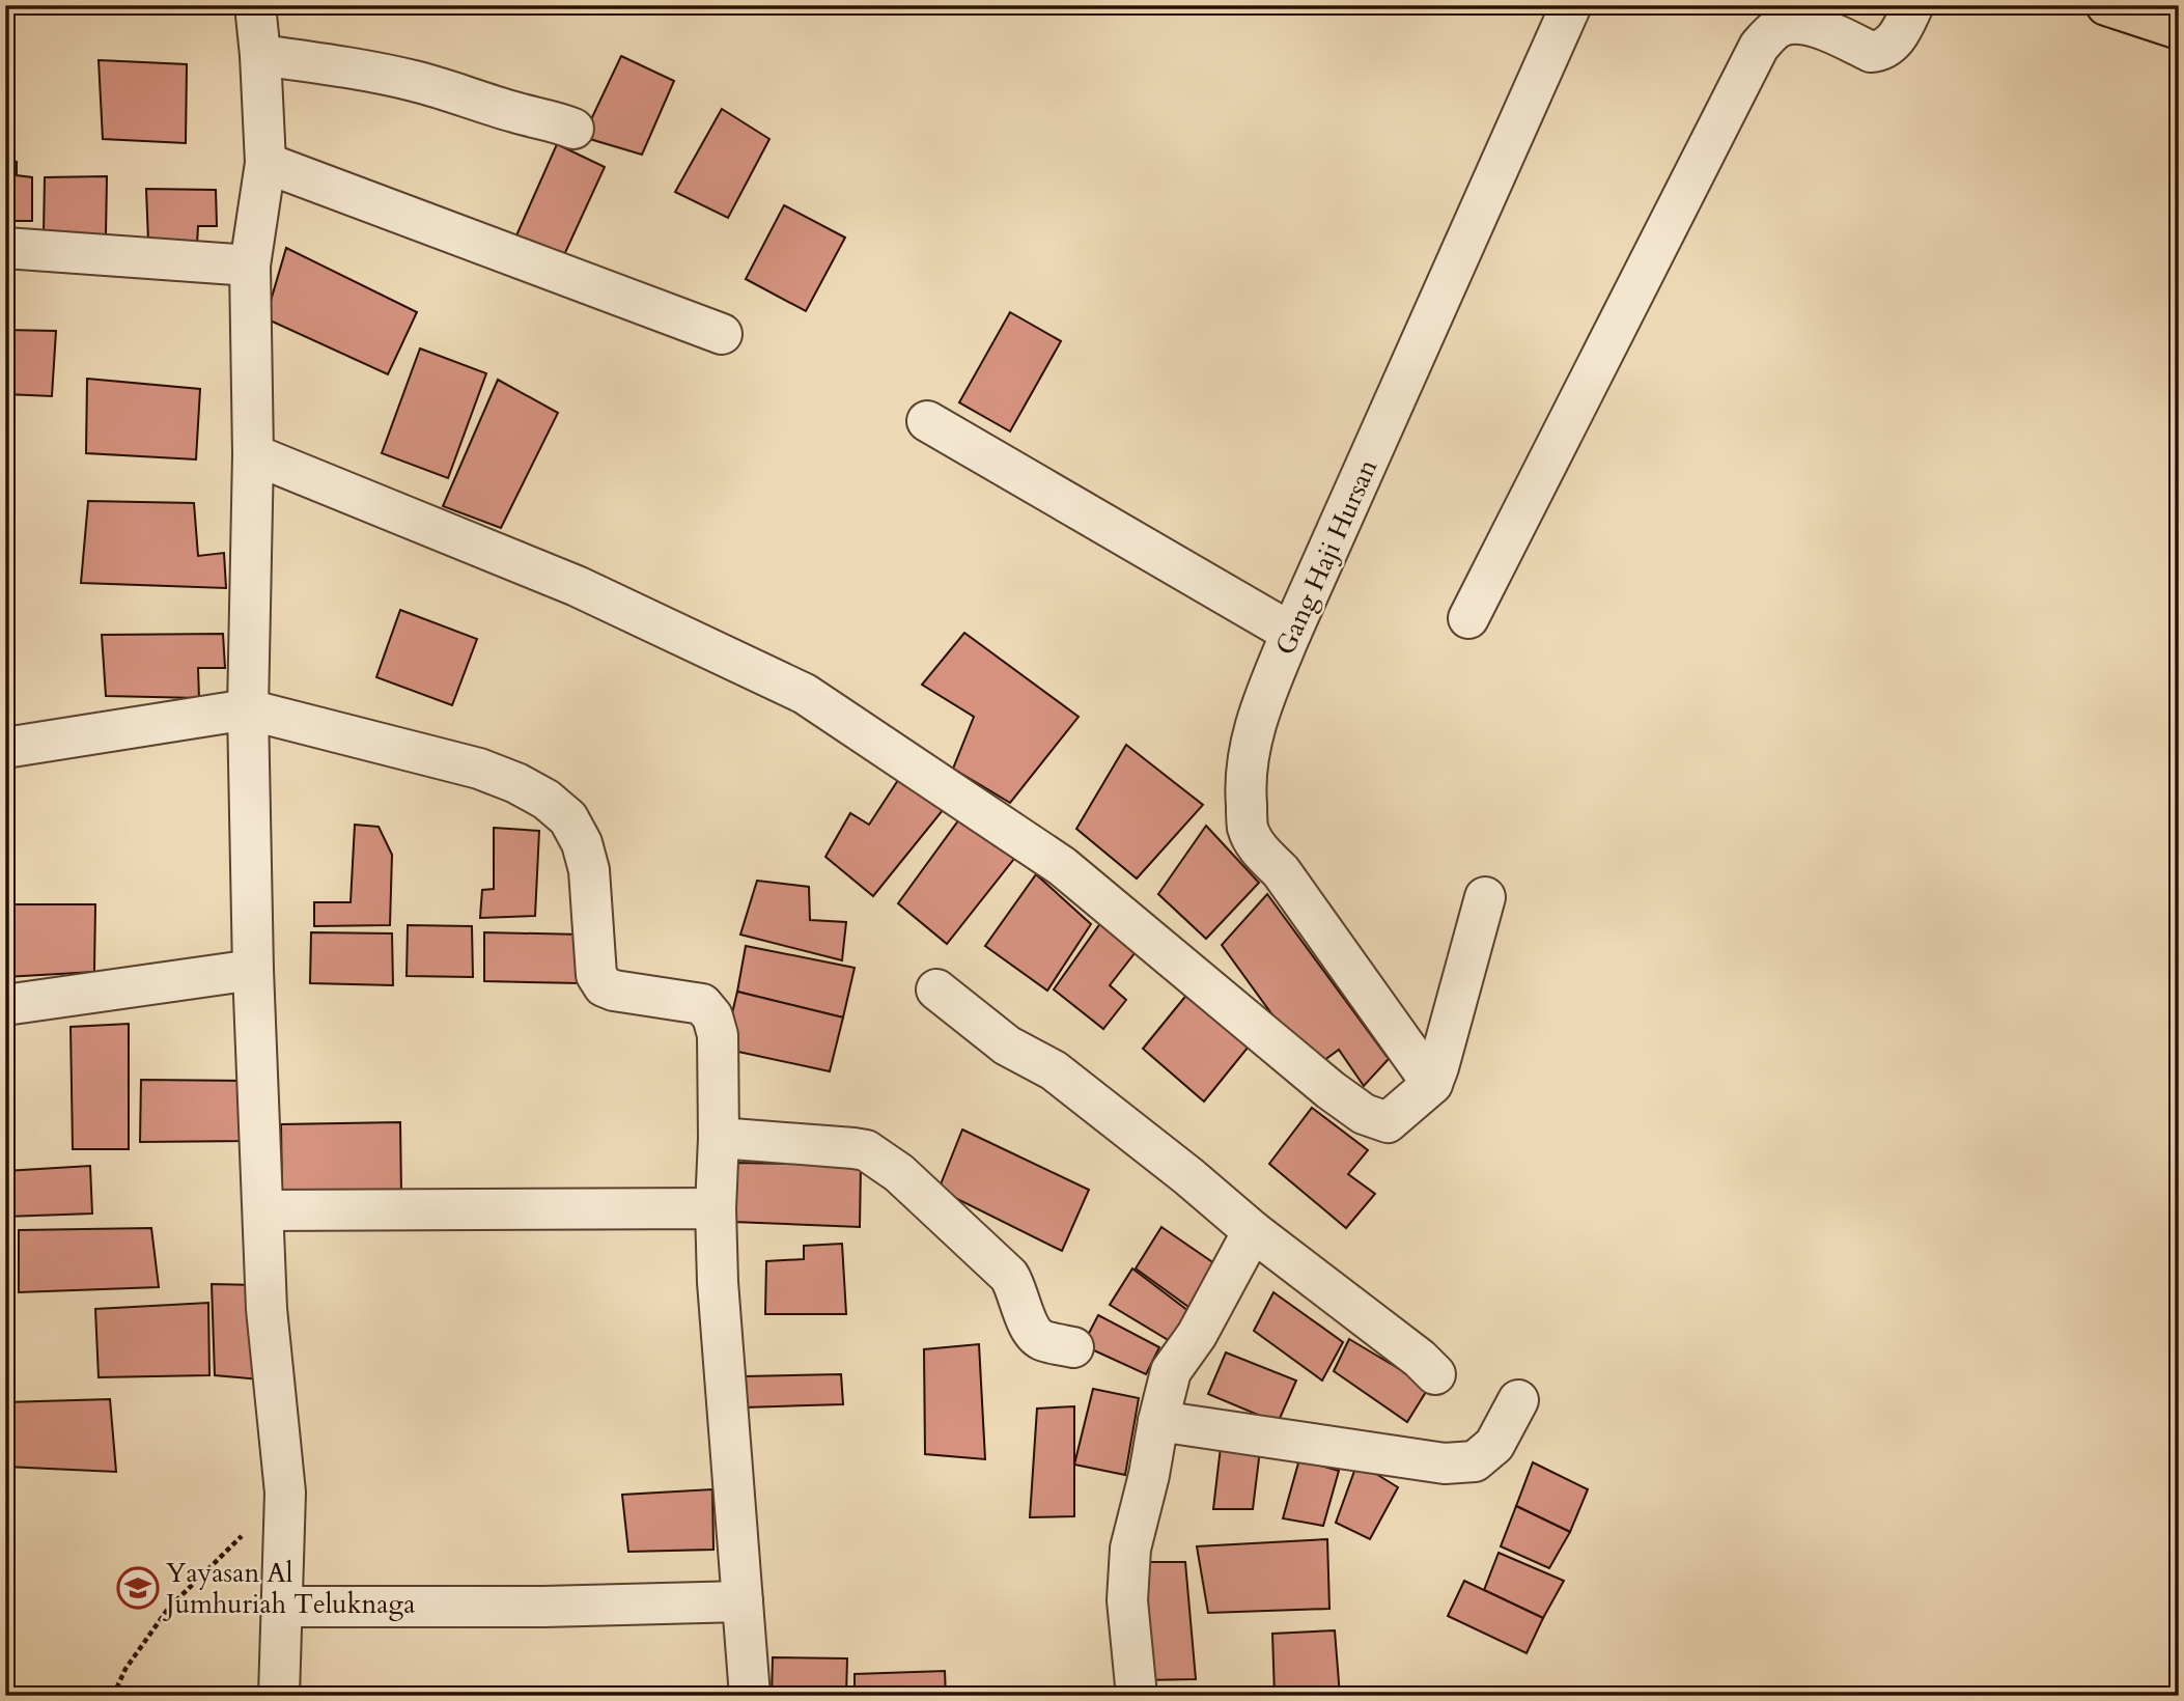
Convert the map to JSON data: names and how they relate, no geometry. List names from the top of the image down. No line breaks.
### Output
{"streets":{"street":["Gang Haji Hursan"]},"places":{"school or university":["Yayasan Al Jumhuriah Teluknaga"]}}
